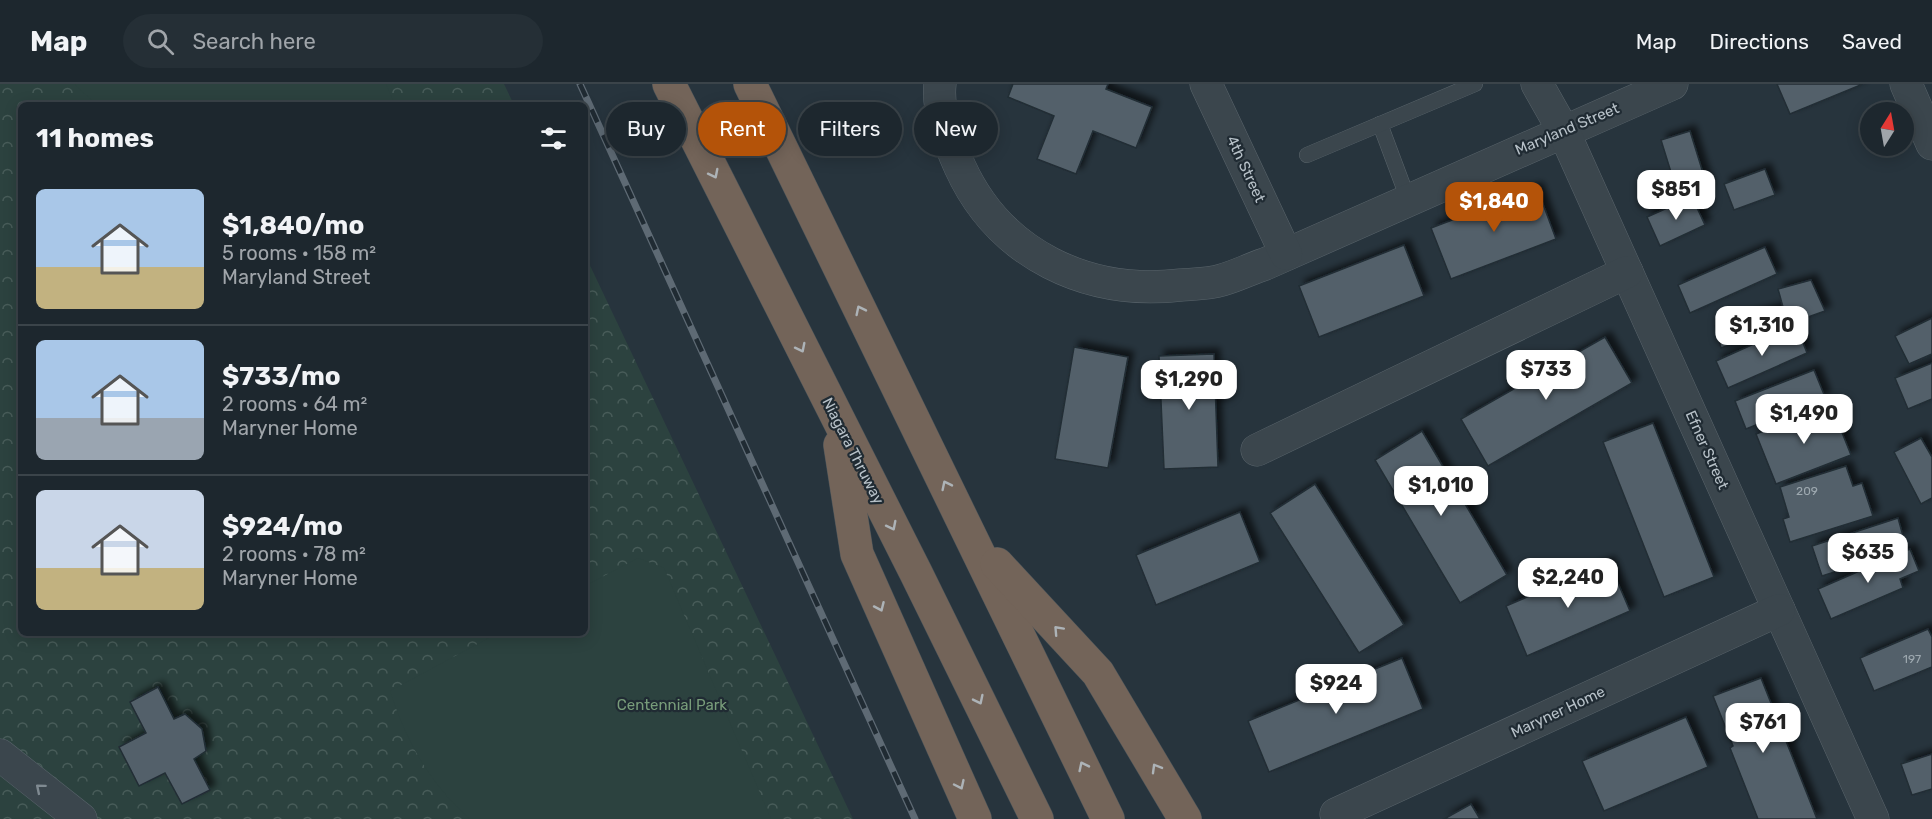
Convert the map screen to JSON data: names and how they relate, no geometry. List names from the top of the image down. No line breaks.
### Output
{"streets":{"highway":["Niagara Thruway"],"street":["Maryland Street","4th Street","Efner Street","Maryner Home"]},"crossings":[["Maryland Street","4th Street"],["Maryland Street","Efner Street"],["Efner Street","Maryner Home"]],"parks":["Centennial Park"],"house_numbers":["209","197"],"north":"top","page":{"header":"Map","search":"Search here","nav":["Map","Directions","Saved"],"chip":["Buy","Rent","Filters","New"],"heading":"11 homes","price":["$851","$1,840","$1,310","$733","$1,290","$1,490","$1,010","$635","$2,240","$924","$761"],"list":[{"name":"$1,840/mo","note":"5 rooms · 158 m² · Maryland Street"},{"name":"$733/mo","note":"2 rooms · 64 m² · Maryner Home"},{"name":"$924/mo","note":"2 rooms · 78 m² · Maryner Home"}]}}
